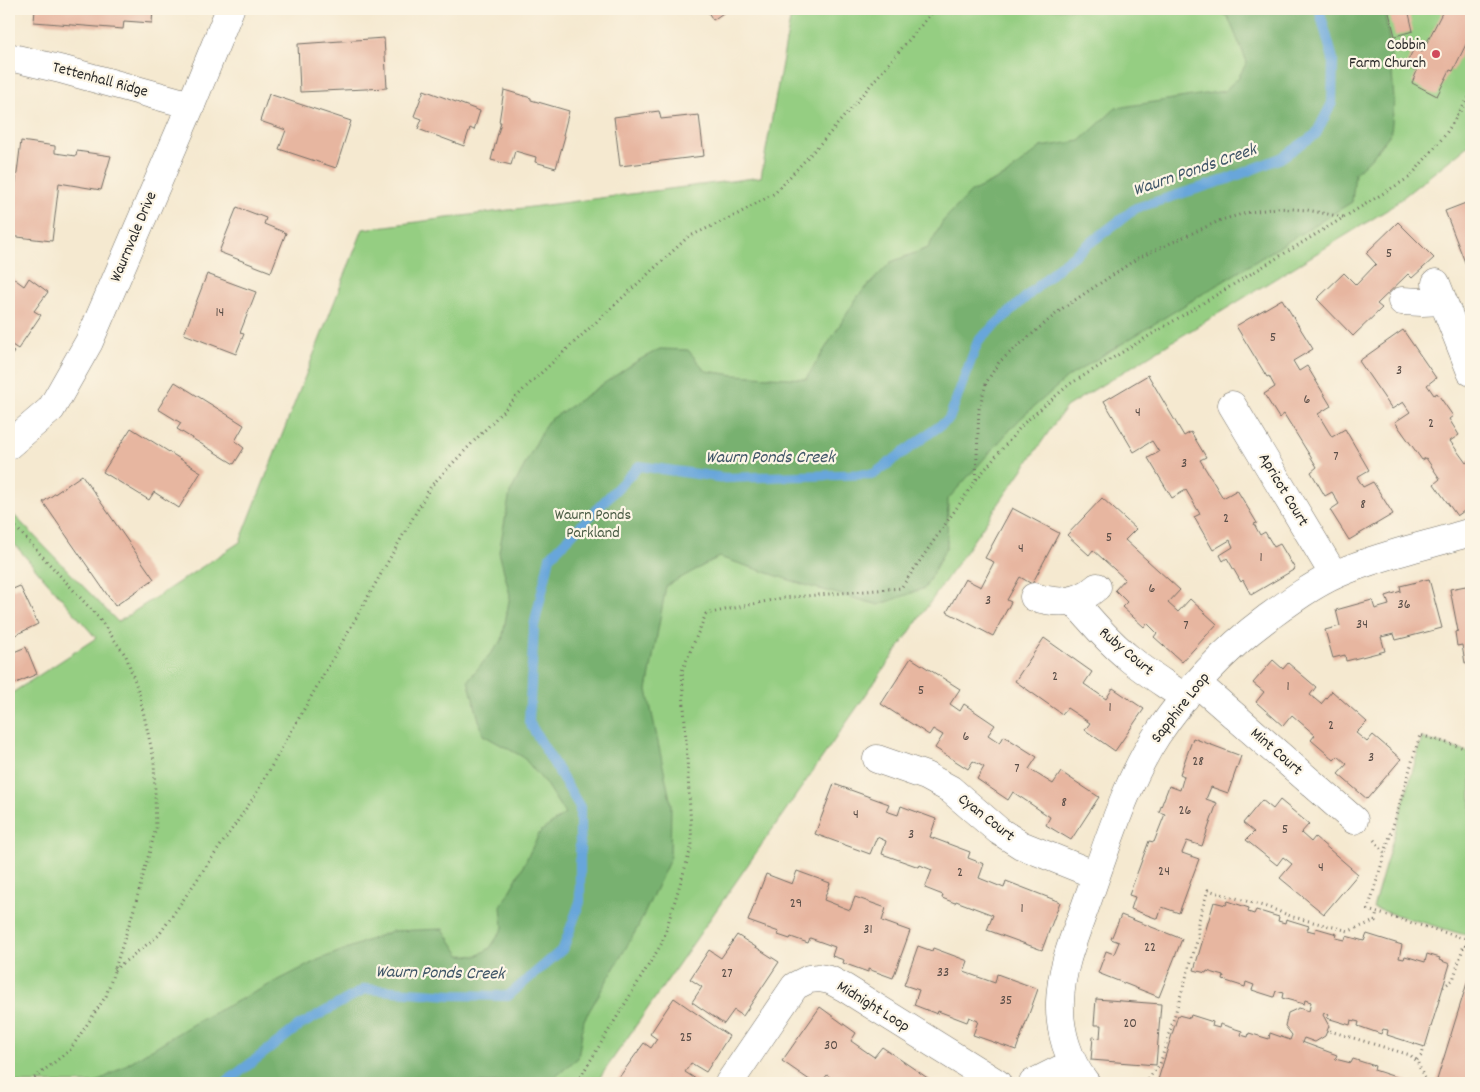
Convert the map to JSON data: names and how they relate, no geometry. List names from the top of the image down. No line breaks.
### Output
{"streets":{"street":["Tettenhall Ridge","Waurnvale Drive","Apricot Court","Ruby Court","Sapphire Loop","Mint Court","Cyan Court","Midnight Loop"]},"crossings":[["Tettenhall Ridge","Waurnvale Drive"],["Apricot Court","Sapphire Loop"],["Ruby Court","Sapphire Loop"],["Ruby Court","Mint Court"],["Sapphire Loop","Mint Court"],["Sapphire Loop","Cyan Court"]],"water":["Waurn Ponds Creek"],"parks":["Waurn Ponds Parkland"],"places":["Cobbin Farm Church"],"house_numbers":["5","14","5","3","6","4","2","7","3","8","2","5","4","1","6","3","36","34","7","2","1","5","1","2","6","3","28","7","8","26","4","5","3","4","24","2","29","1","31","22","33","27","35","20","25","30"]}
